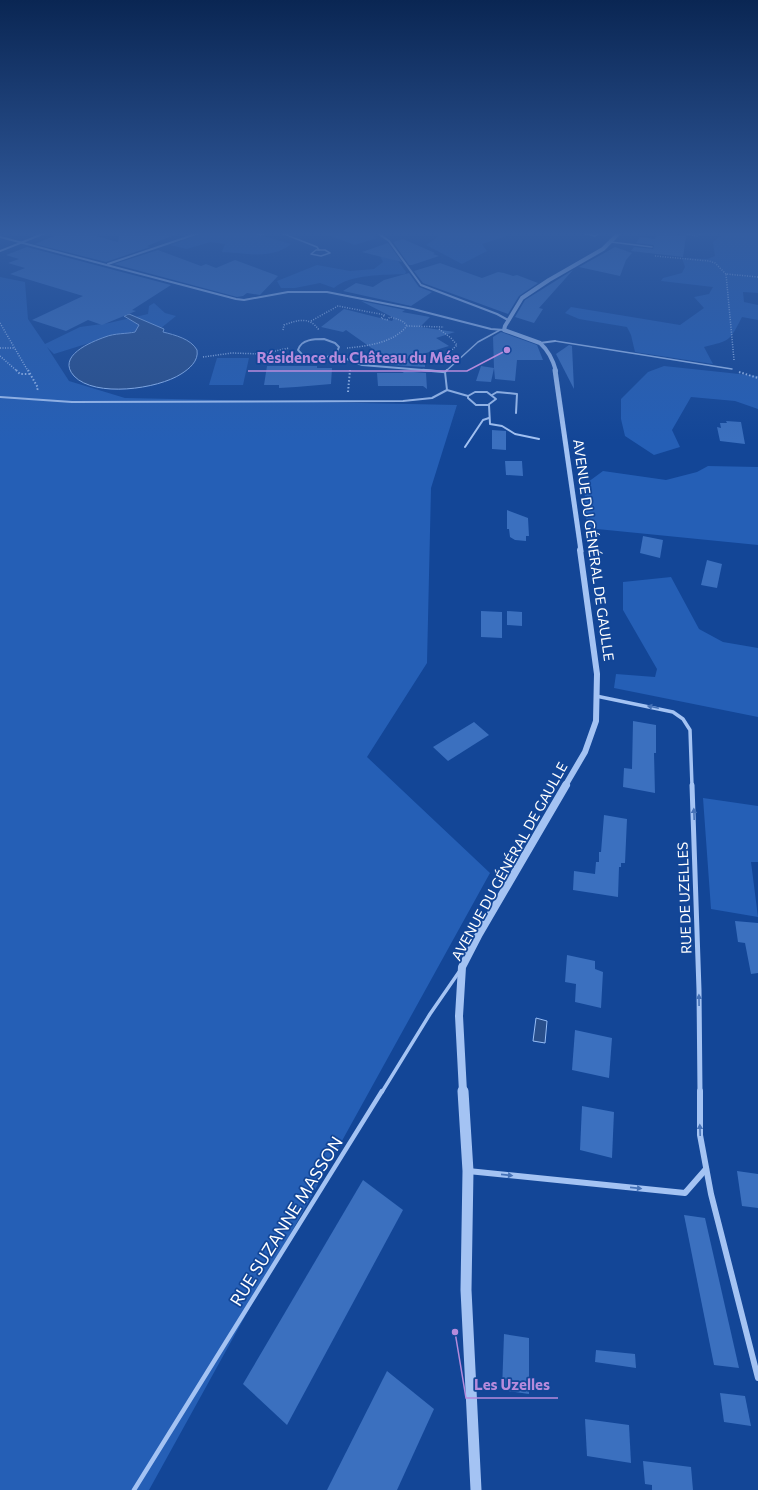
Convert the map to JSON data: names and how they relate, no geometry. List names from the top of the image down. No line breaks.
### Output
{"streets":{"street":["AVENUE DU GÉNÉRAL DE GAULLE","RUE DE UZELLES"],"lane":["RUE SUZANNE MASSON"]},"crossings":[["AVENUE DU GÉNÉRAL DE GAULLE","RUE DE UZELLES"],["AVENUE DU GÉNÉRAL DE GAULLE","RUE SUZANNE MASSON"]],"one_way":["RUE DE UZELLES"],"places":["Résidence du Château du Mée","Les Uzelles"]}
